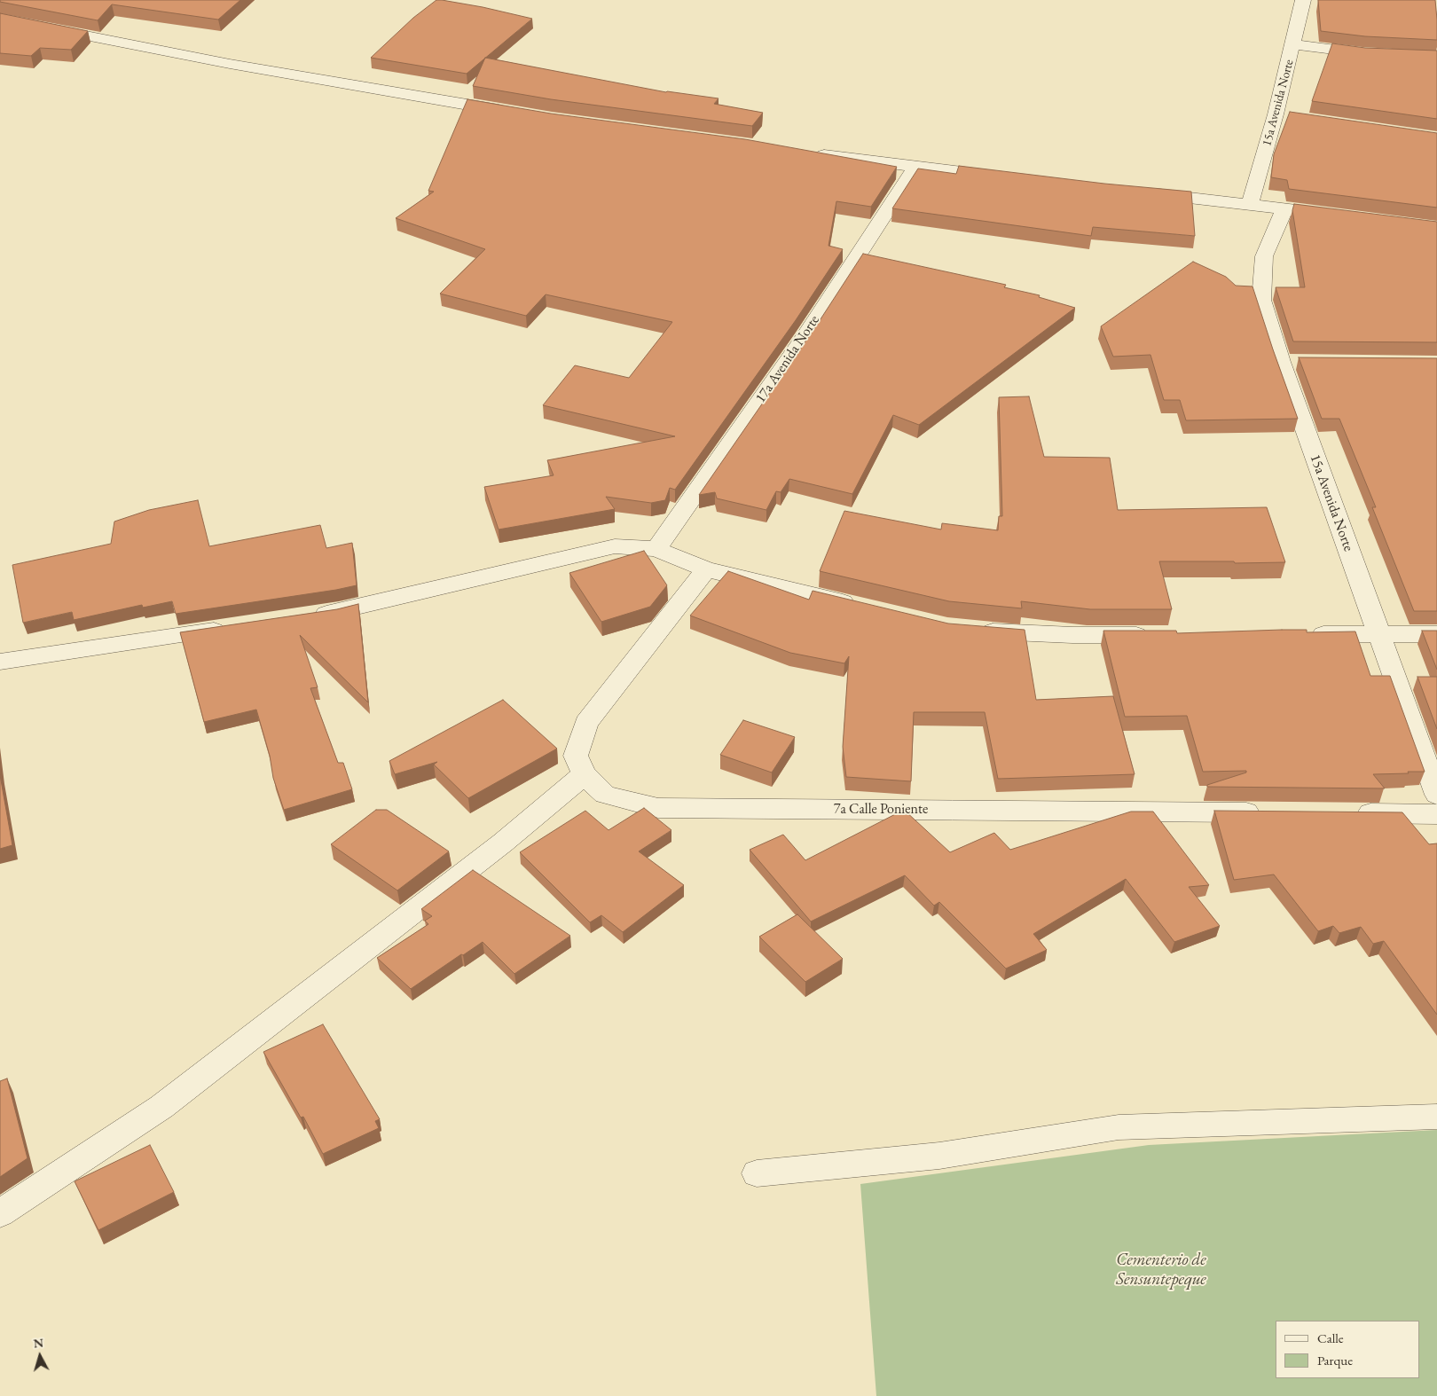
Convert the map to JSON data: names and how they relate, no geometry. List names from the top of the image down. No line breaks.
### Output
{"streets":{"street":["15a Avenida Norte","17a Avenida Norte","7a Calle Poniente"]},"parks":["Cementerio de Sensuntepeque"],"legend":["Calle","Parque"],"north":"top"}
